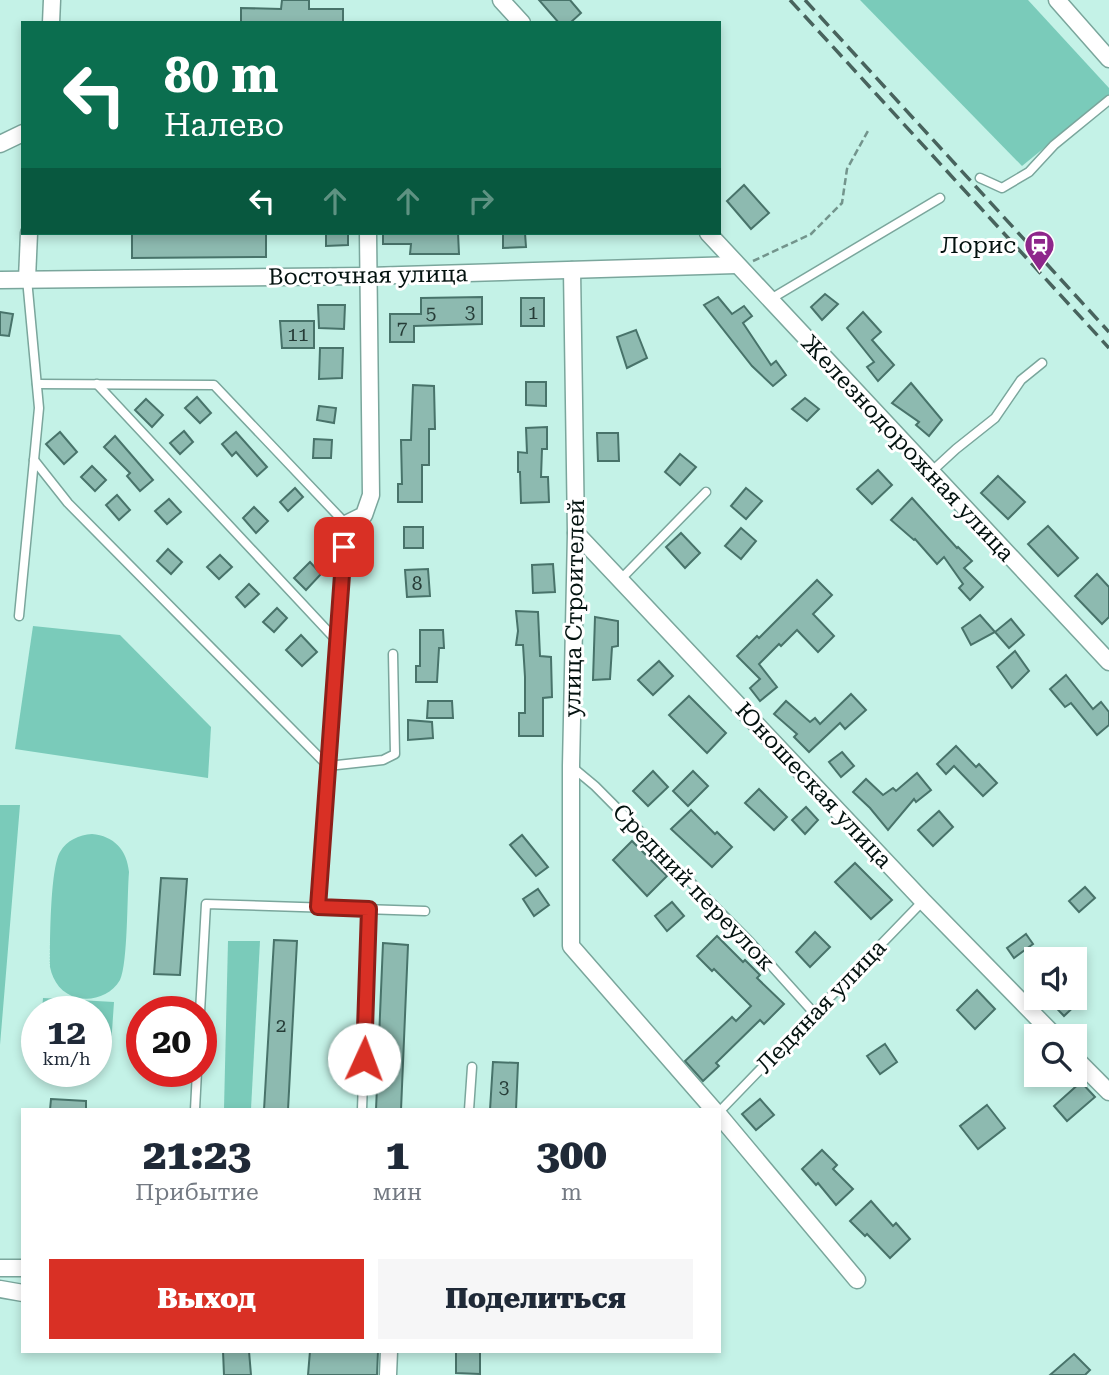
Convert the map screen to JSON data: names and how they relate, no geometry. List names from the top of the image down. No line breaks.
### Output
{"streets":{"street":["Восточная улица","Железнодорожная улица","улица Строителей","Юношеская улица"],"lane":["Средний переулок","Ледяная улица"]},"crossings":[["Восточная улица","Железнодорожная улица"],["Восточная улица","улица Строителей"],["улица Строителей","Юношеская улица"],["улица Строителей","Средний переулок"],["Юношеская улица","Ледяная улица"],["Средний переулок","Ледяная улица"]],"places":{"station":["Лорис"]},"house_numbers":["3","5","1","7","11","8","2","3"],"page":{"turn":["80 m","Налево"],"speed":"12 km/h","limit":"20","eta":["21:23","Прибытие","1","мин","300","m"],"buttons":["Выход","Поделиться"]}}
